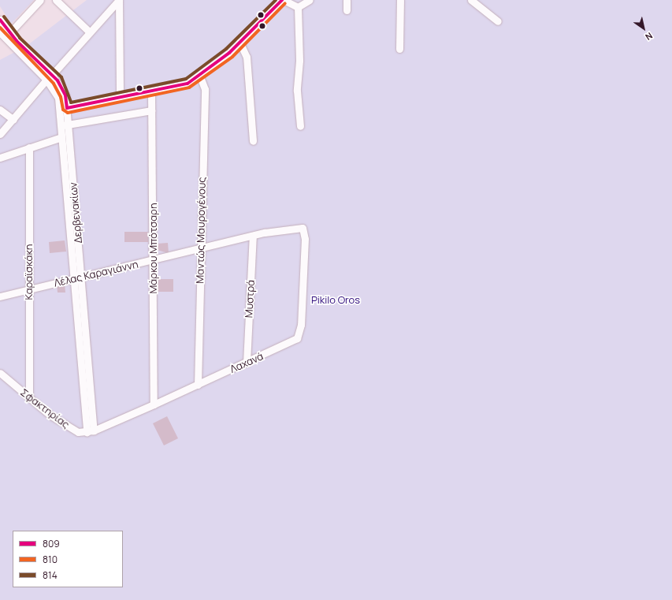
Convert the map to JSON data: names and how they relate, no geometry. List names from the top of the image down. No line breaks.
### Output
{"streets":{"street":["Δερβενακίων","Μαντώς Μαυρογένους","Μάρκου Μπότσαρη","Καραϊσκάκη","Λέλας Καραγιάννη","Μυστρά","Λαχανά","Σφακτηρίας"]},"crossings":[["Δερβενακίων","Λέλας Καραγιάννη"],["Δερβενακίων","Λαχανά"],["Δερβενακίων","Σφακτηρίας"],["Μαντώς Μαυρογένους","Λέλας Καραγιάννη"],["Μαντώς Μαυρογένους","Λαχανά"],["Μάρκου Μπότσαρη","Λέλας Καραγιάννη"],["Μάρκου Μπότσαρη","Λαχανά"],["Καραϊσκάκη","Λέλας Καραγιάννη"],["Καραϊσκάκη","Σφακτηρίας"],["Λέλας Καραγιάννη","Μυστρά"],["Λέλας Καραγιάννη","Λαχανά"],["Μυστρά","Λαχανά"],["Λαχανά","Σφακτηρίας"]],"parks":["Pikilo Oros"],"lines":["transit line 809","transit line 814","transit line 810"],"legend":["809","810","814"],"north":"bottom right"}
